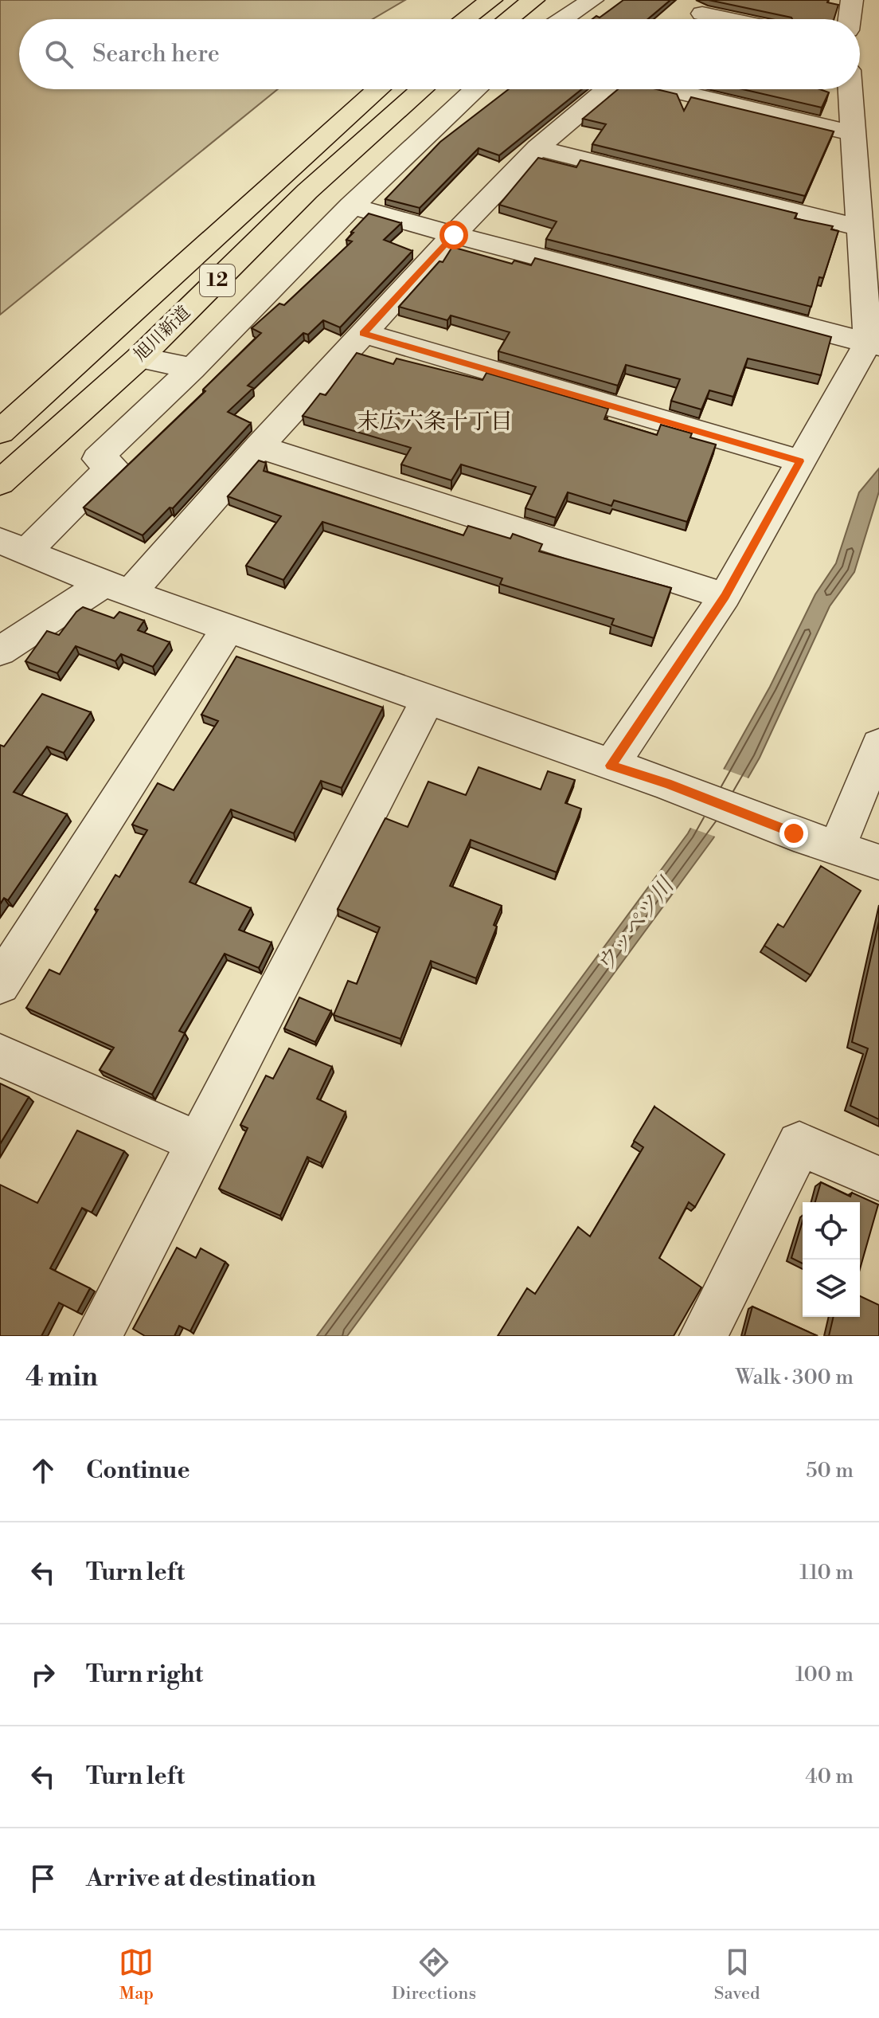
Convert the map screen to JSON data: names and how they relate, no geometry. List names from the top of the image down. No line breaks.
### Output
{"streets":{"highway":["12","旭川新道"]},"districts":["末広六条十丁目"],"water":["ウッペツ川"],"page":{"search":"Search here","heading":["4 min","Walk · 300 m"],"list":[["Continue","50 m"],["Turn left","110 m"],["Turn right","100 m"],["Turn left","40 m"],"Arrive at destination"],"nav":["Map","Directions","Saved"]}}
